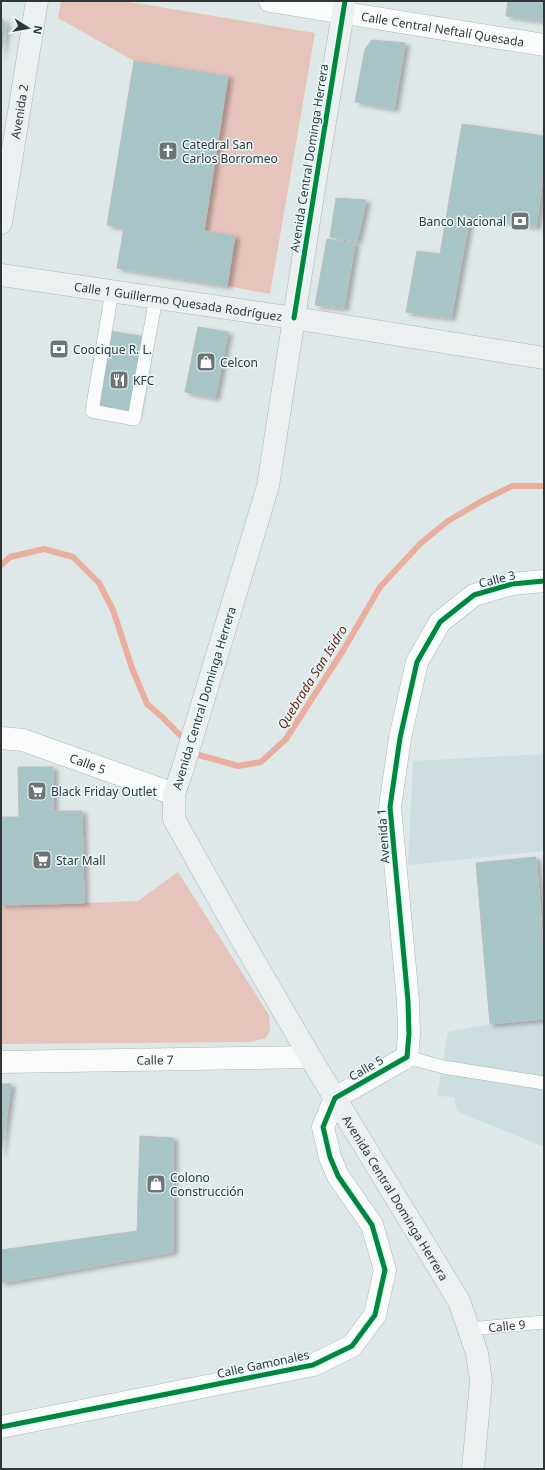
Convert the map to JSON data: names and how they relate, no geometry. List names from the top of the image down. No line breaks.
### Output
{"streets":{"main road":["Avenida 2","Avenida Central Dominga Herrera","Calle 1 Guillermo Quesada Rodríguez"],"street":["Calle Central Neftalí Quesada","Calle 3","Calle 5","Avenida 1","Calle 7","Calle Gamonales"],"lane":["Calle 9"]},"crossings":[["Calle Central Neftalí Quesada","Avenida Central Dominga Herrera"],["Avenida Central Dominga Herrera","Calle 1 Guillermo Quesada Rodríguez"],["Avenida Central Dominga Herrera","Calle 5"],["Avenida Central Dominga Herrera","Calle 7"],["Avenida Central Dominga Herrera","Calle 9"],["Avenida Central Dominga Herrera","Calle Gamonales"],["Calle 3","Avenida 1"],["Calle 5","Avenida 1"],["Calle 5","Calle Gamonales"]],"water":["Quebrada San Isidro"],"places":{"church":["Catedral San Carlos Borromeo"],"bank":["Banco Nacional","Coocique R. L."],"shop":["Celcon","Colono Construcción"],"restaurant":["KFC"],"supermarket":["Black Friday Outlet","Star Mall"]},"north":"right"}
